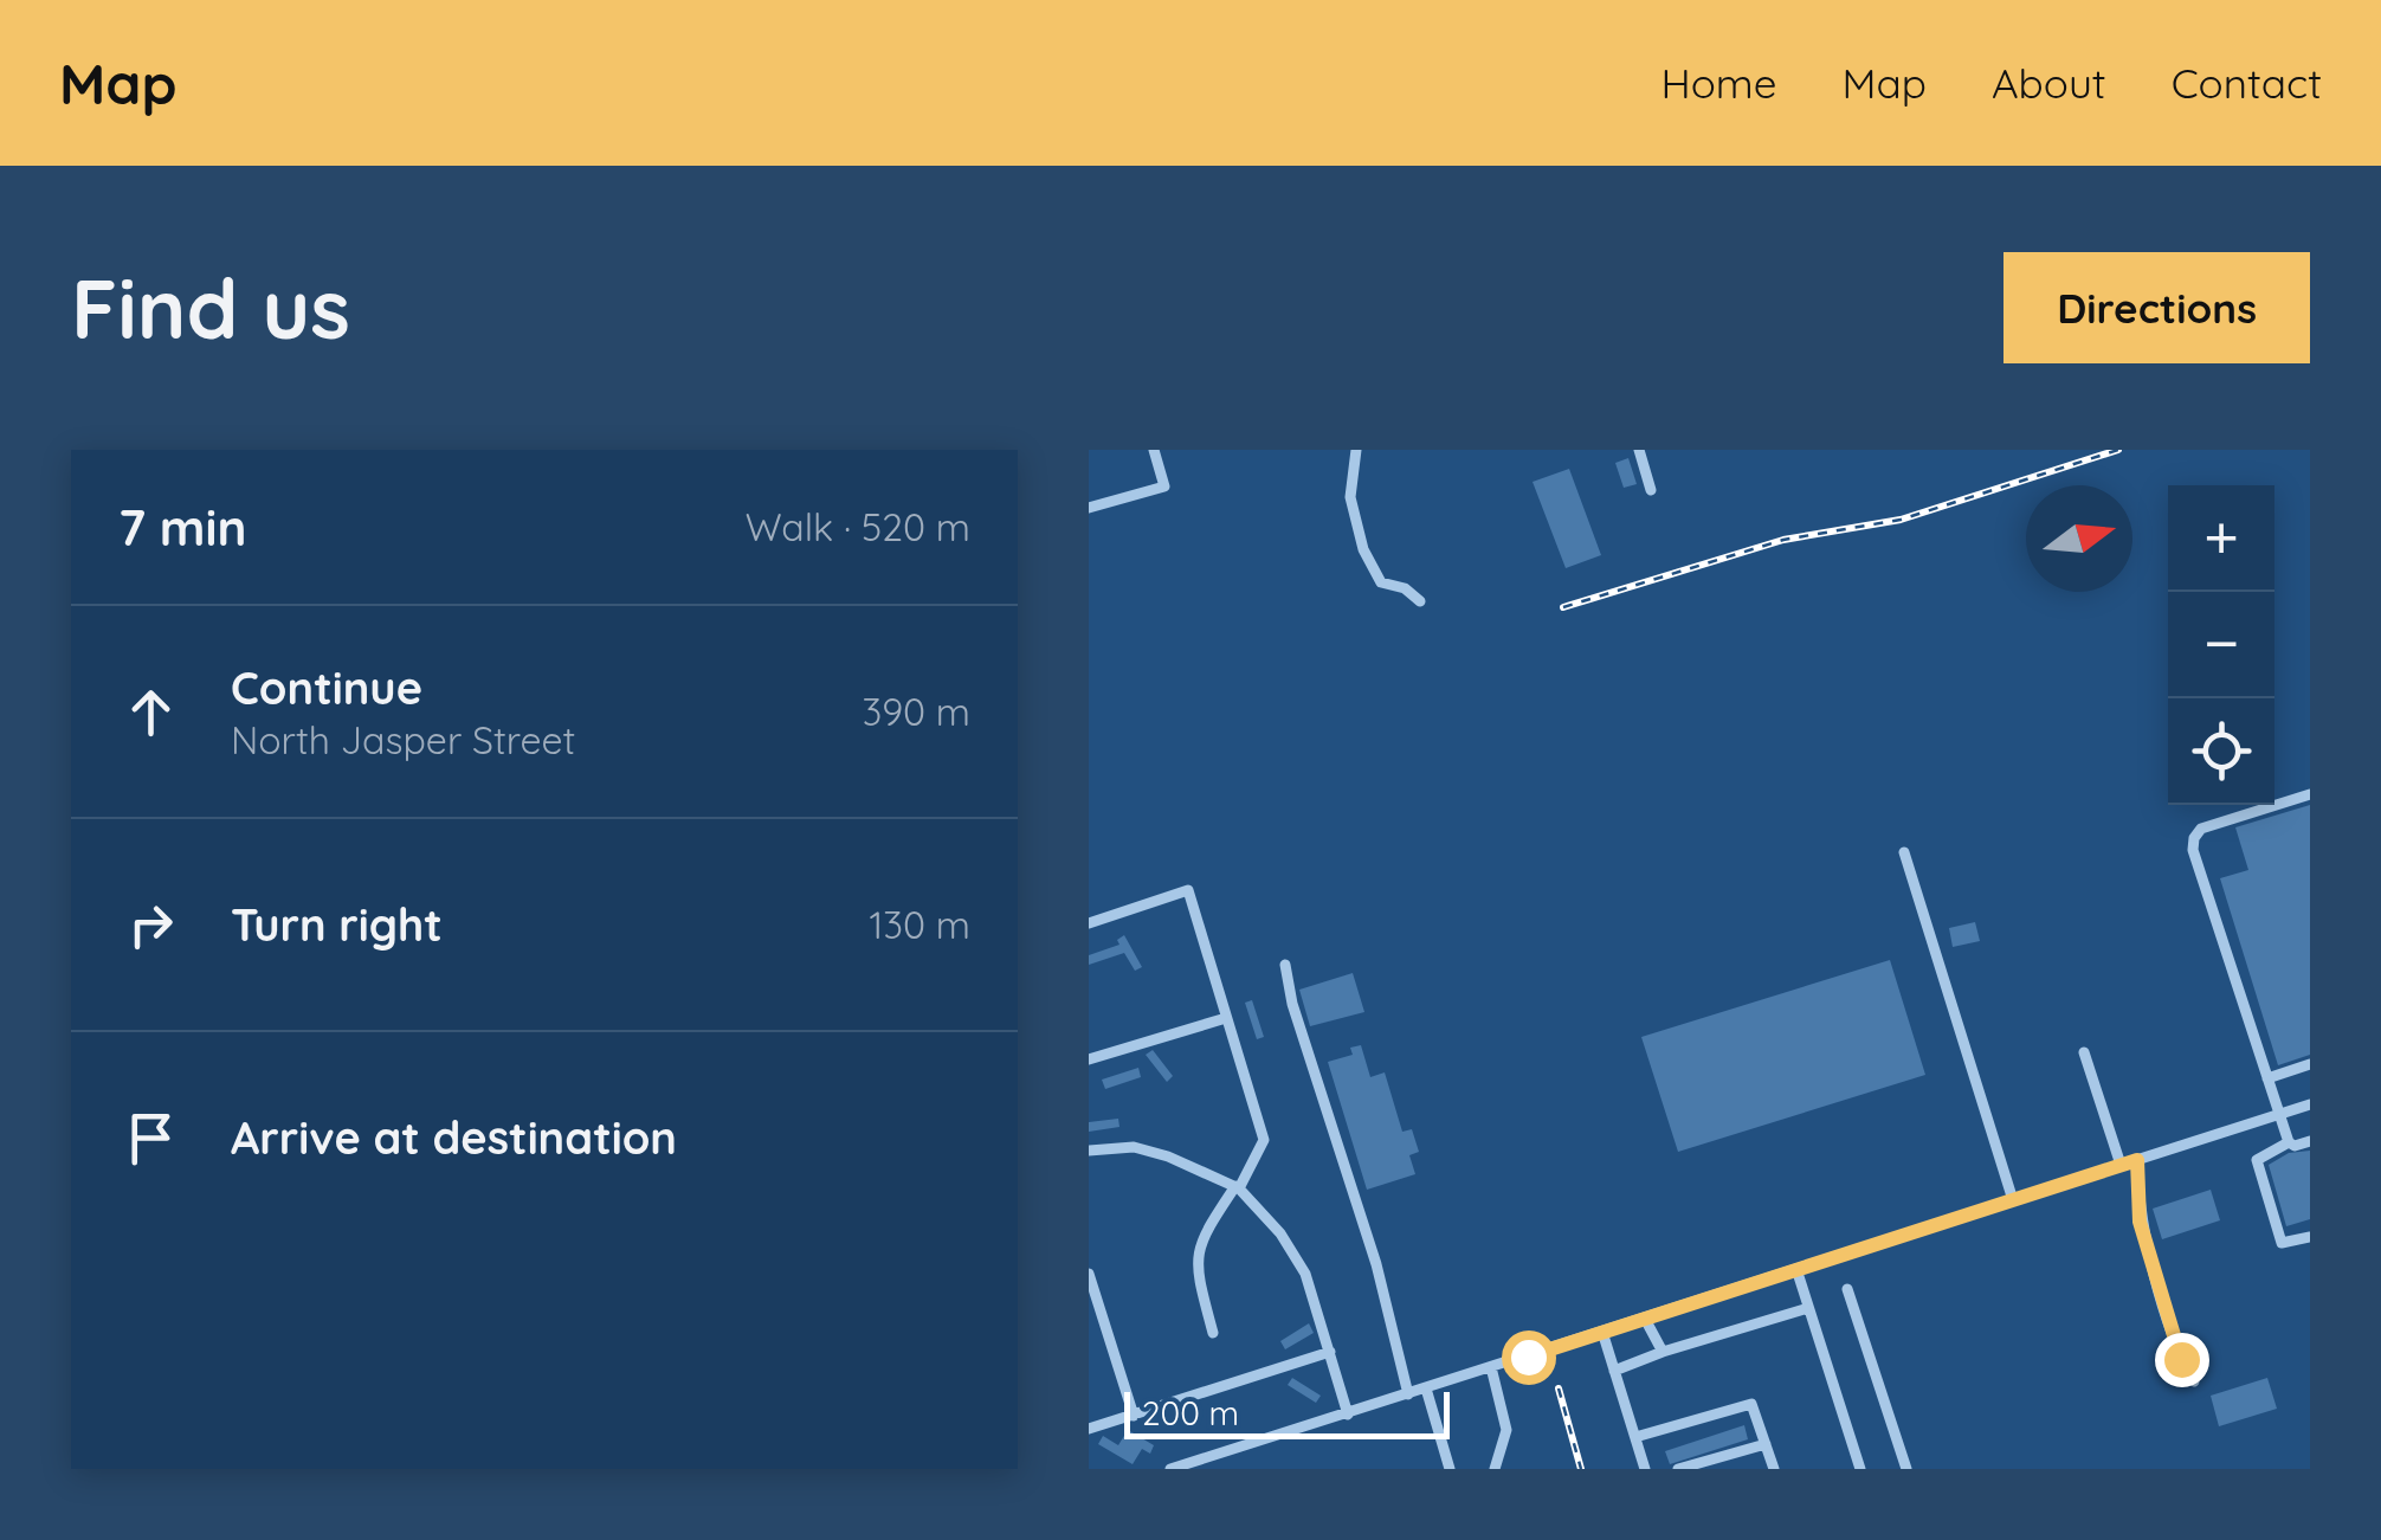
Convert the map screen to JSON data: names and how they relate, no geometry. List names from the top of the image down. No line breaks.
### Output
{"scale_bar":"200 m","north":"right","page":{"header":"Map","nav":["Home","Map","About","Contact"],"buttons":"Directions","title":"Find us","heading":["7 min","Walk · 520 m"],"map_buttons":["+","−"],"list":[["Continue","North Jasper Street","390 m"],["Turn right","130 m"],"Arrive at destination"],"scale":"200 m"}}
